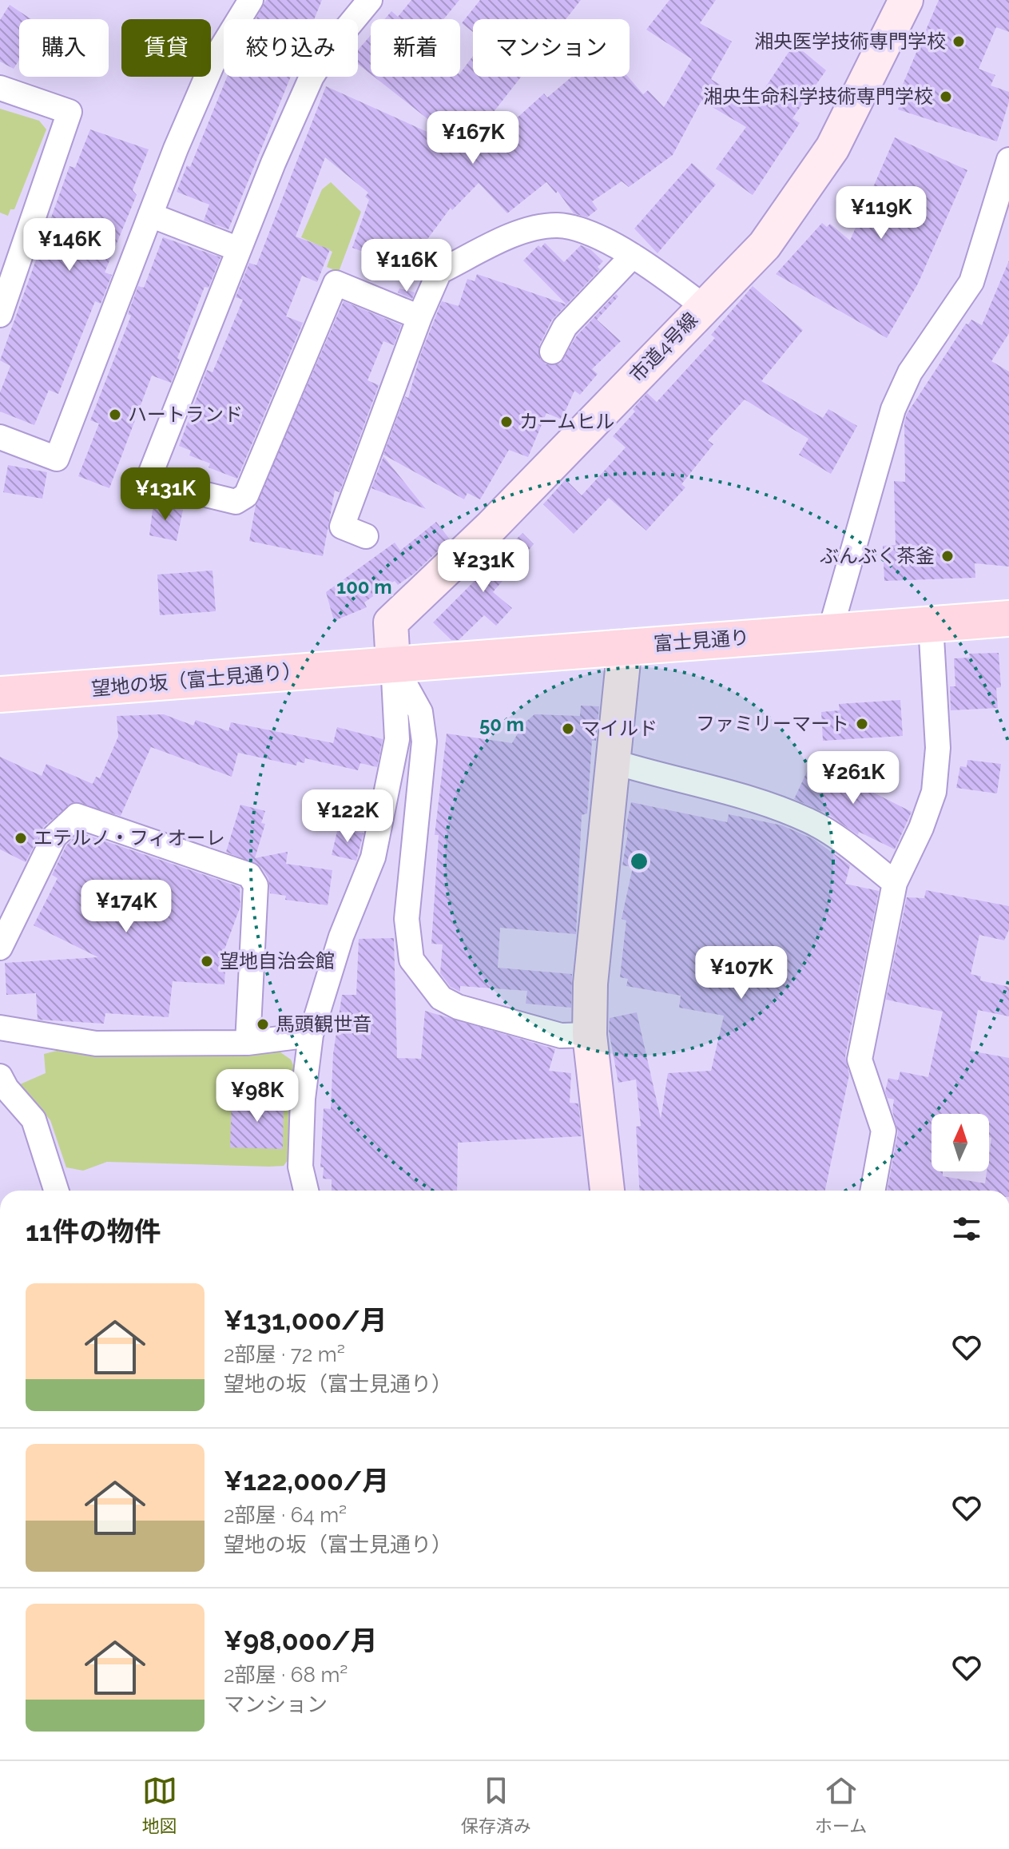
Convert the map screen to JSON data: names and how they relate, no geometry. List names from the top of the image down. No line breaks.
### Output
{"streets":{"main road":["富士見通り","望地の坂（富士見通り）"],"street":["市道4号線"]},"crossings":[["市道4号線","富士見通り"],["市道4号線","望地の坂（富士見通り）"],["富士見通り","望地の坂（富士見通り）"]],"places":["湘央医学技術専門学校","湘央生命科学技術専門学校","ハートランド","カームヒル","ぶんぶく茶釜","ファミリーマート","マイルド","エテルノ・フィオーレ","望地自治会館","馬頭観世音"],"north":"top","page":{"chip":["購入","賃貸","絞り込み","新着","マンション"],"price":["¥167K","¥119K","¥146K","¥116K","¥131K","¥231K","¥261K","¥122K","¥174K","¥107K","¥98K"],"heading":"11件の物件","list":[{"name":"¥131,000/月","note":"2部屋 · 72 m² · 望地の坂（富士見通り）"},{"name":"¥122,000/月","note":"2部屋 · 64 m² · 望地の坂（富士見通り）"},{"name":"¥98,000/月","note":"2部屋 · 68 m² · マンション"}],"tabs":["地図","保存済み","ホーム"]},"rings":["100 m","50 m"]}
